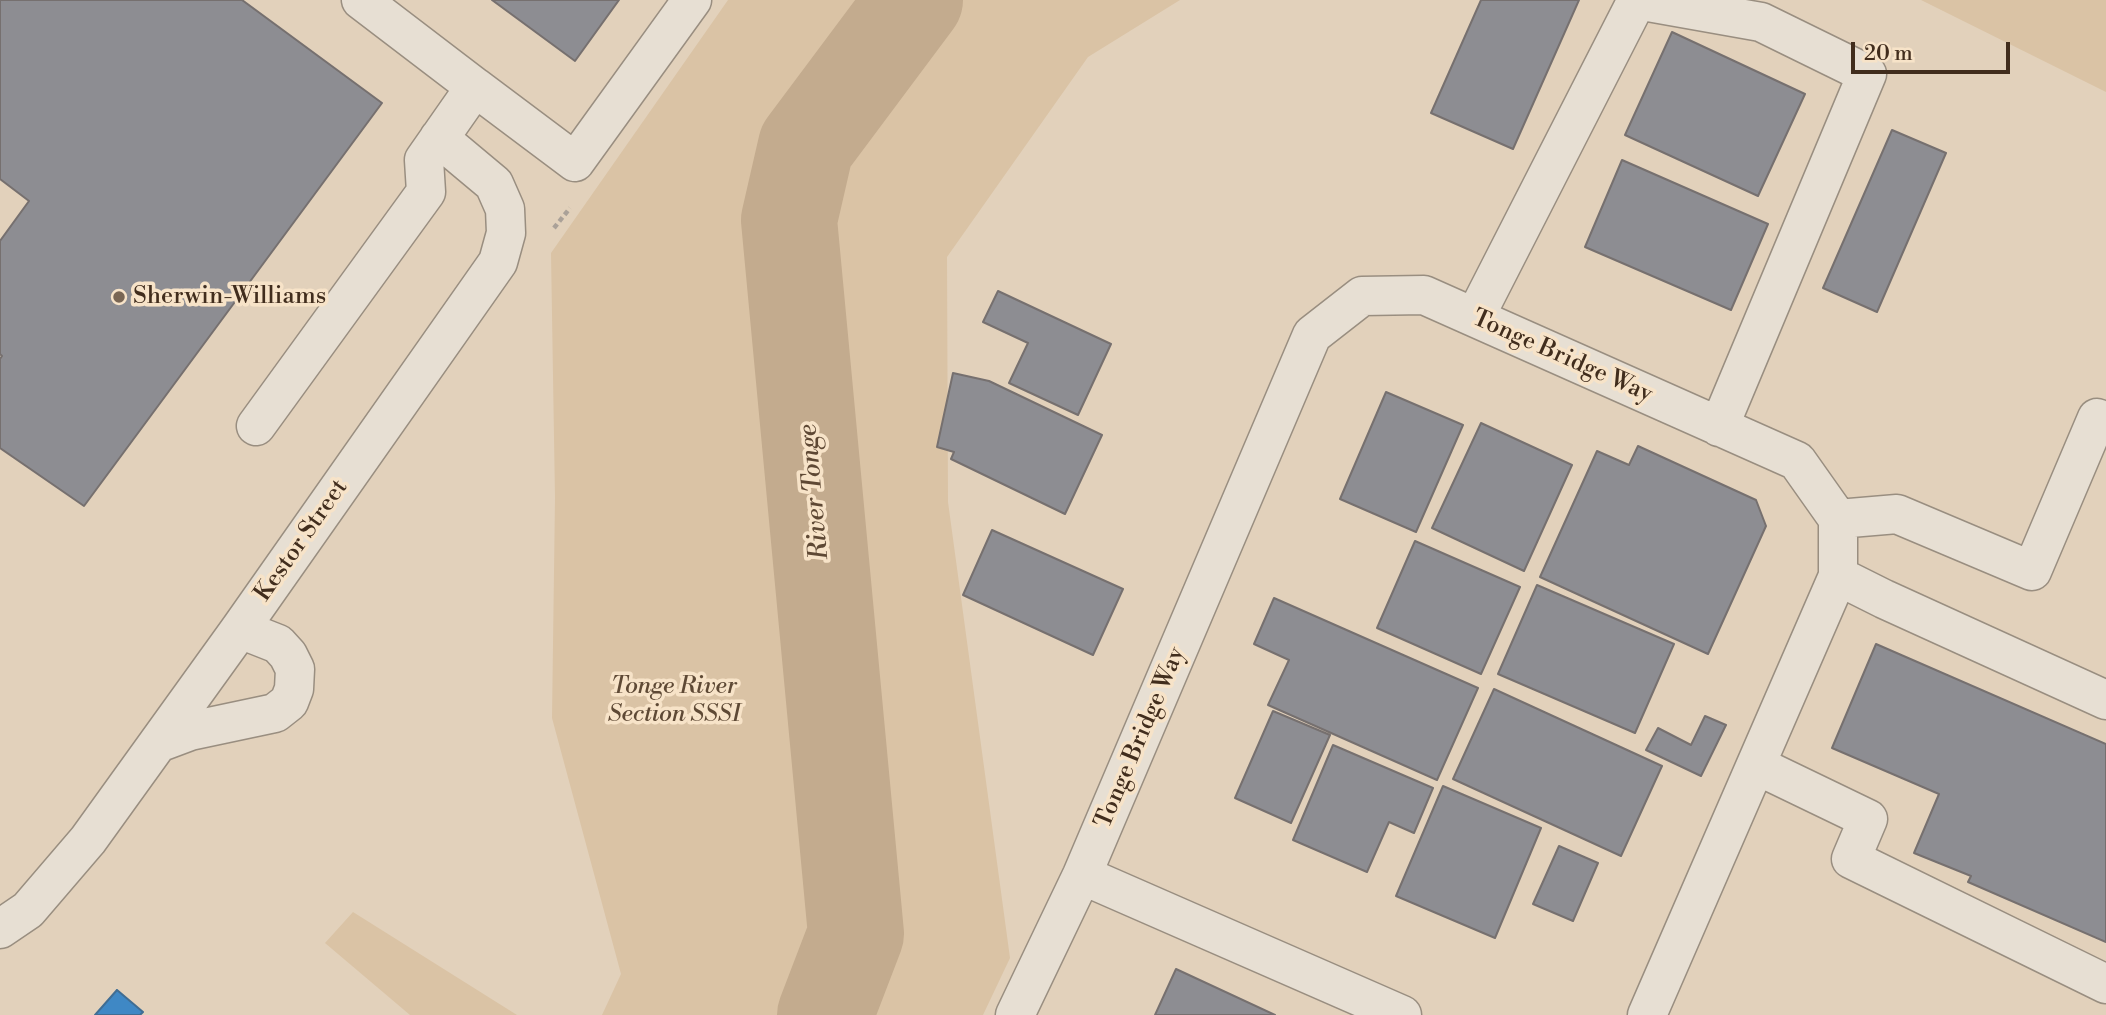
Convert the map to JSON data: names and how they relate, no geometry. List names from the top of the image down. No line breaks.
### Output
{"streets":{"street":["Tonge Bridge Way","Kestor Street"]},"water":["River Tonge"],"parks":["Tonge River Section SSSI"],"places":["Sherwin-Williams"],"scale_bar":"20 m"}
